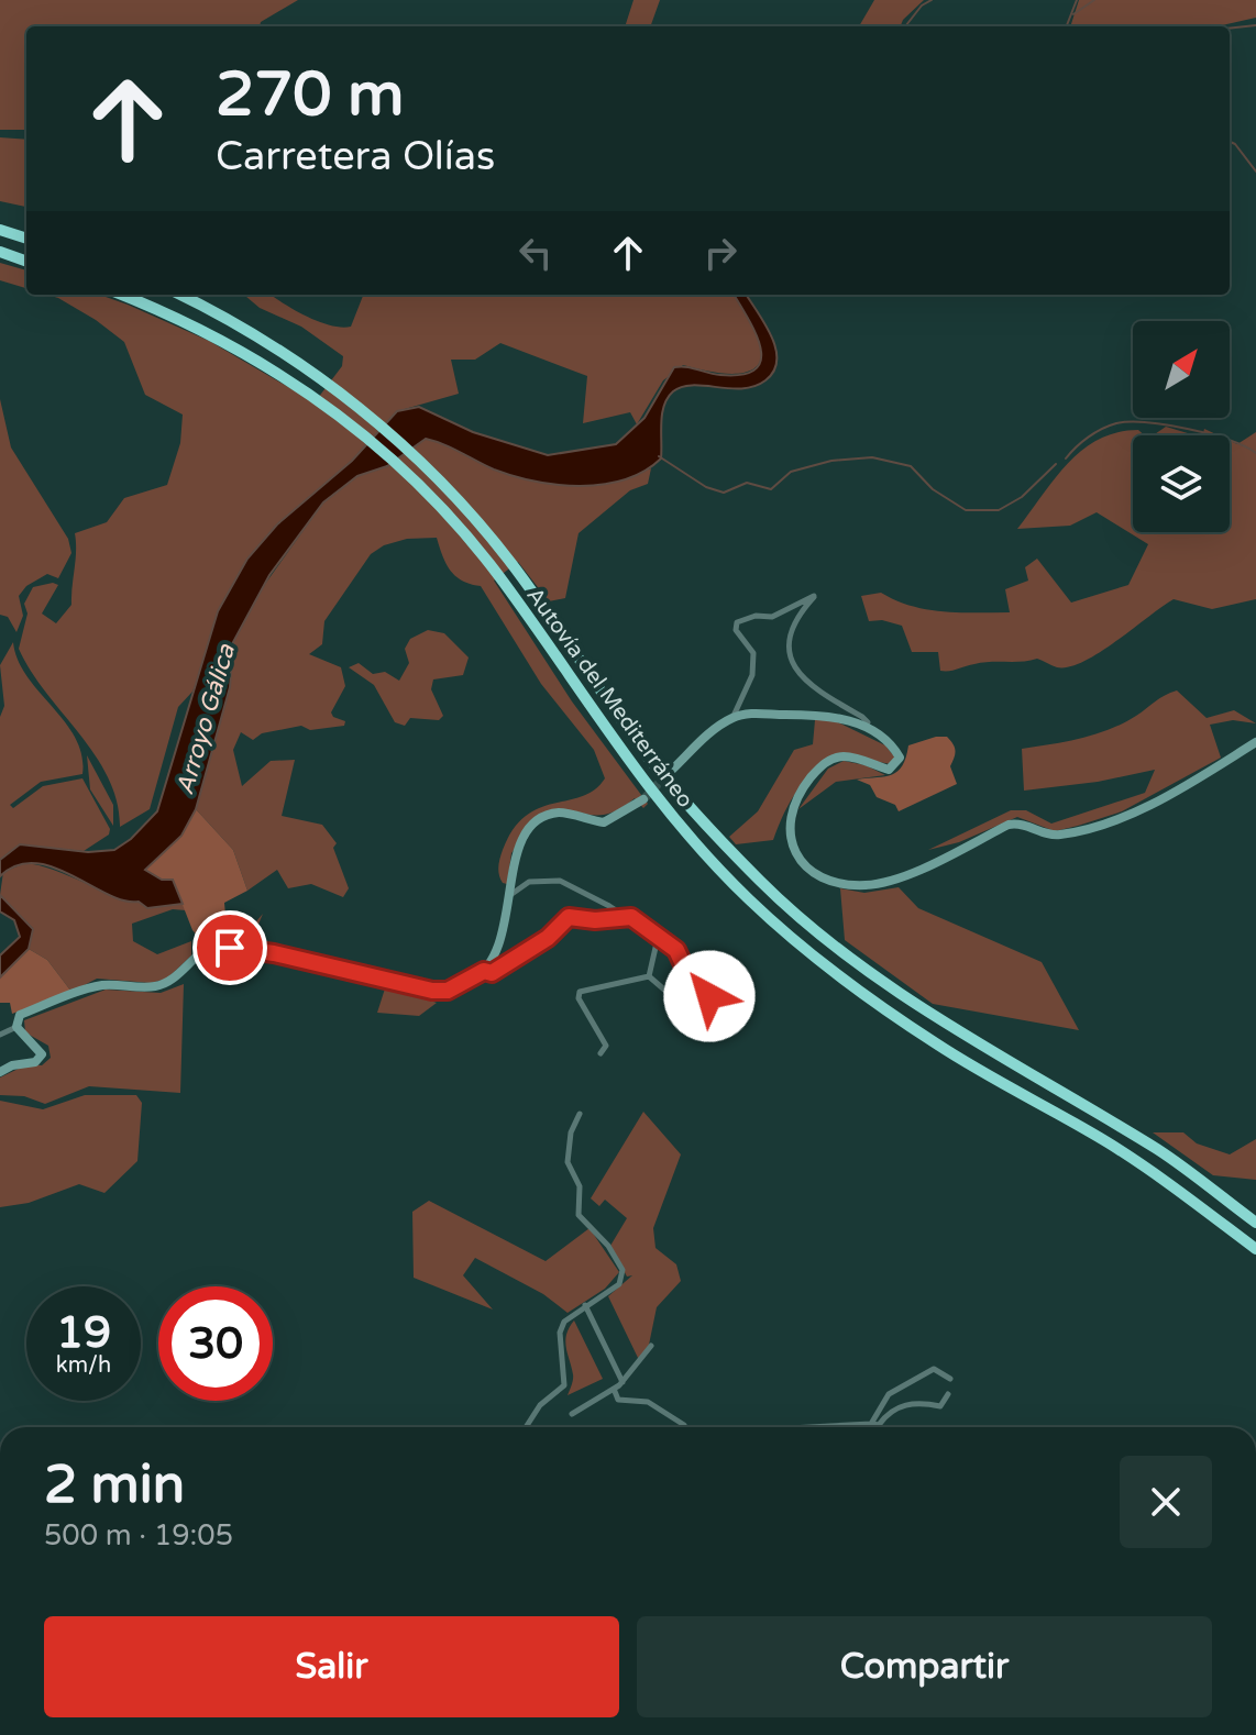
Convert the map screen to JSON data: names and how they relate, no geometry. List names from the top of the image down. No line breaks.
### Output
{"streets":{"highway":["Autovía del Mediterráneo"]},"water":["Arroyo Gálica"],"north":"top right","page":{"turn":["270 m","Carretera Olías"],"speed":"19 km/h","limit":"30","heading":["2 min","500 m · 19:05"],"buttons":["Salir","Compartir"]}}
